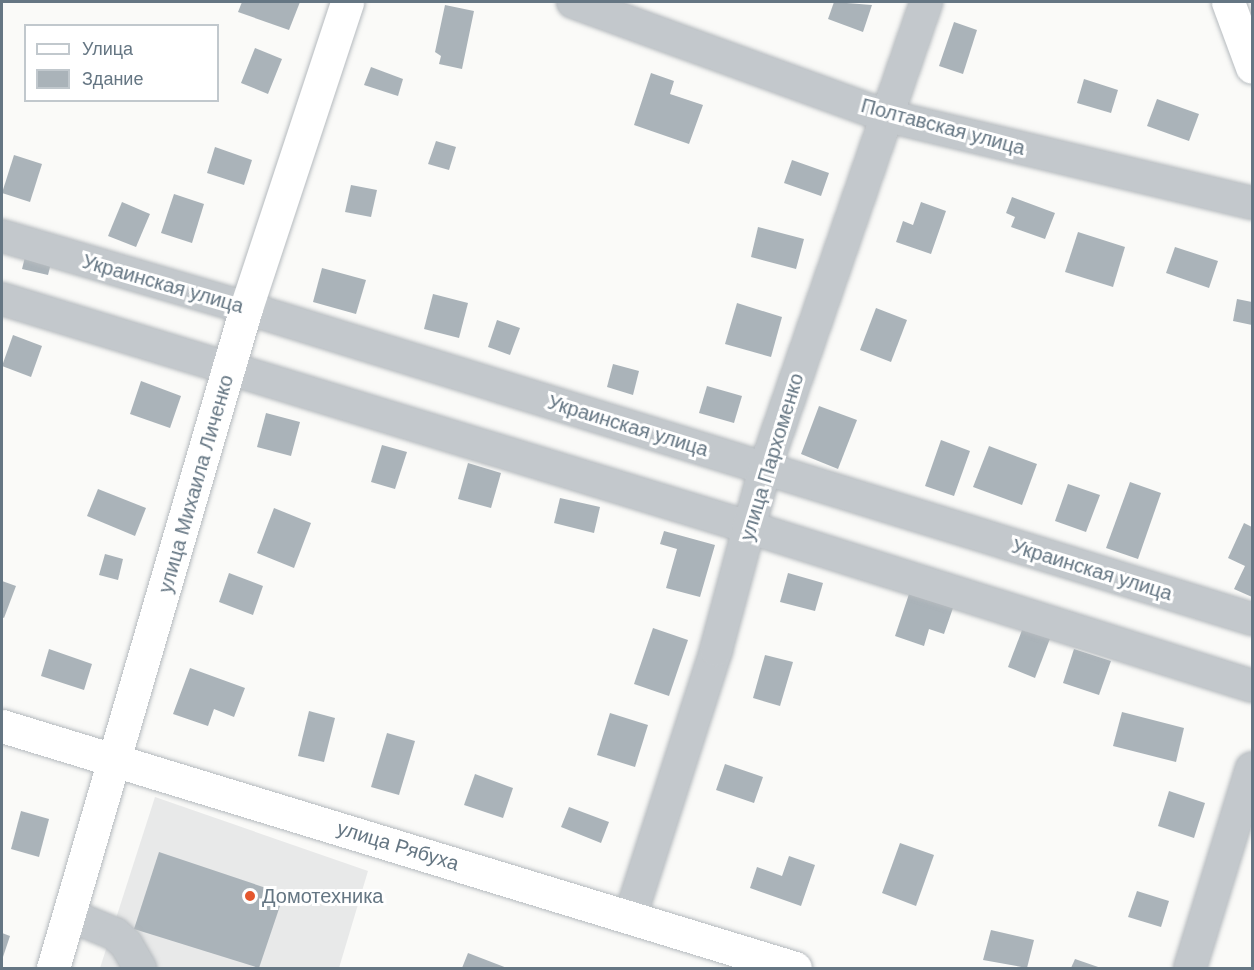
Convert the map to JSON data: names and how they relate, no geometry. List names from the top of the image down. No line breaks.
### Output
{"streets":{"main road":["улица Михаила Личенко","улица Рябуха"],"street":["Полтавская улица","Украинская улица","улица Пархоменко"]},"crossings":[["Полтавская улица","улица Пархоменко"],["Украинская улица","улица Пархоменко"],["Украинская улица","улица Михаила Личенко"],["улица Пархоменко","улица Рябуха"],["улица Михаила Личенко","улица Рябуха"]],"places":["Домотехника"],"legend":["Улица","Здание"]}
